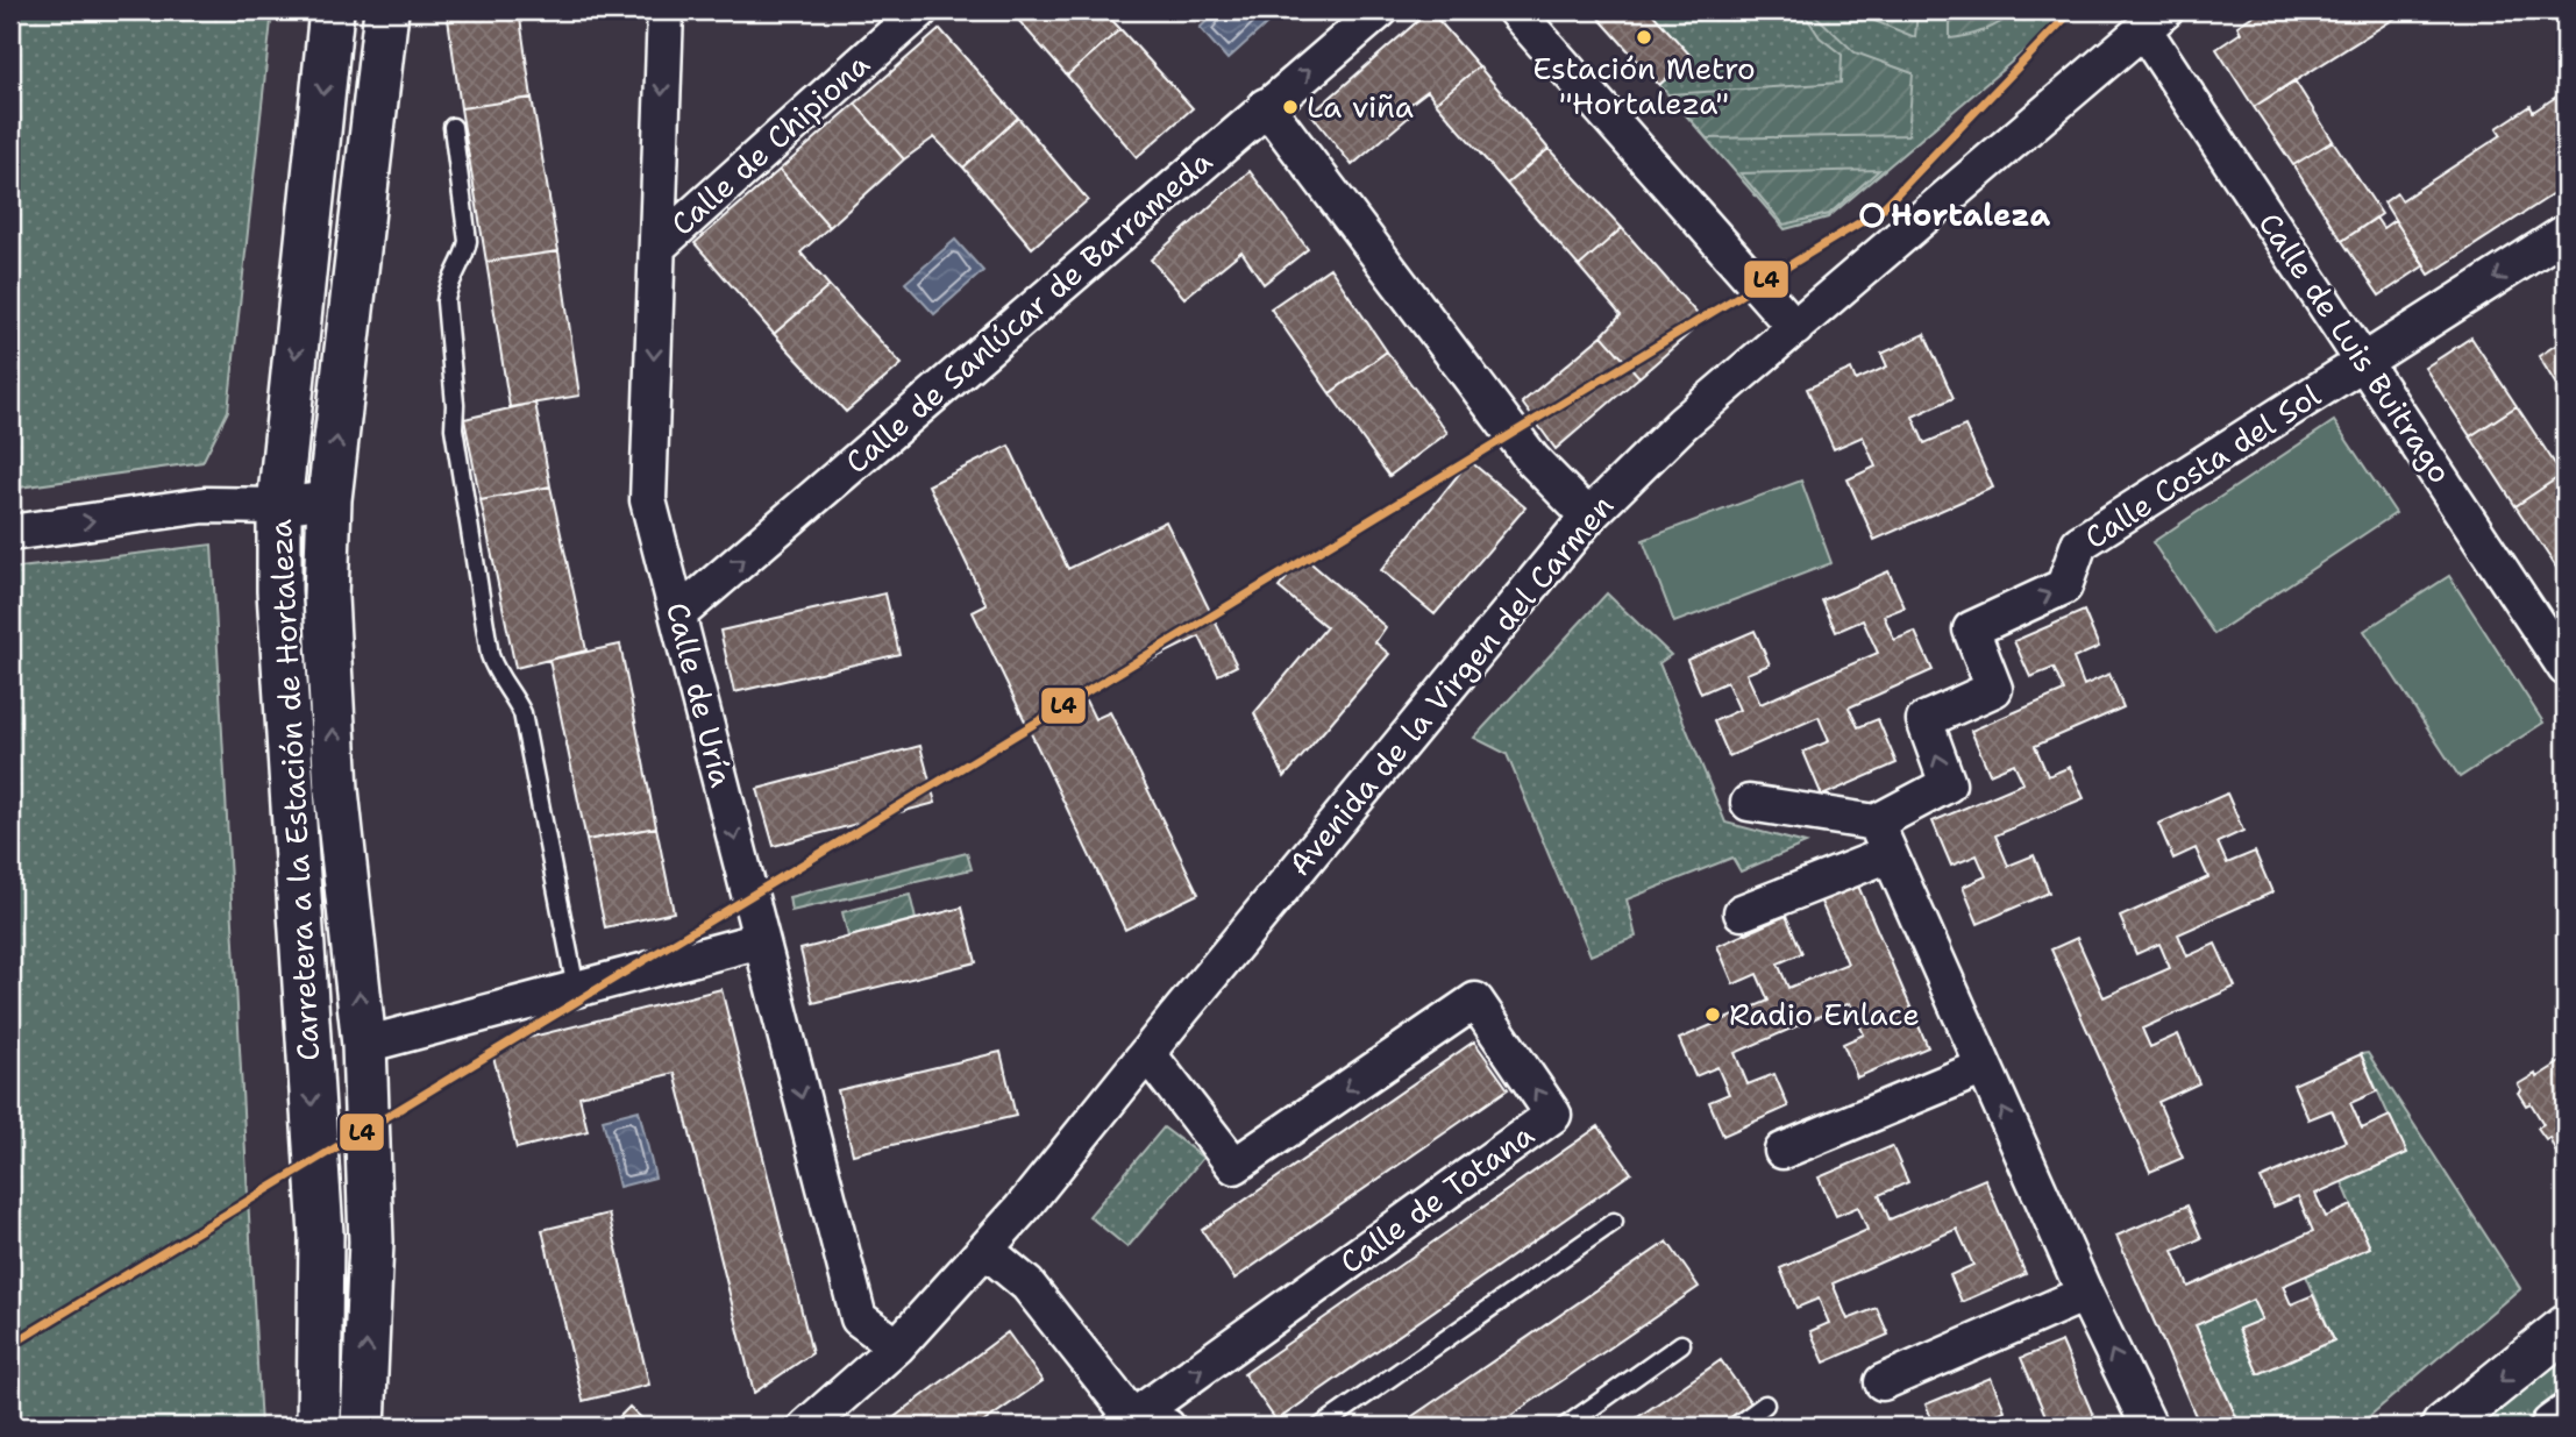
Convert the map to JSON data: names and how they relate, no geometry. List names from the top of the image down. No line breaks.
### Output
{"streets":{"street":["Calle de Chipiona","Calle de Sanlúcar de Barrameda","Calle de Luis Buitrago","Calle Costa del Sol","Avenida de la Virgen del Carmen","Calle de Uría","Carretera a la Estación de Hortaleza","Calle de Totana"]},"crossings":[["Calle de Chipiona","Calle de Uría"],["Calle de Sanlúcar de Barrameda","Calle de Uría"],["Calle de Luis Buitrago","Calle Costa del Sol"],["Calle de Luis Buitrago","Avenida de la Virgen del Carmen"],["Avenida de la Virgen del Carmen","Calle de Uría"],["Avenida de la Virgen del Carmen","Calle de Totana"]],"one_way":["Calle de Sanlúcar de Barrameda","Calle Costa del Sol","Calle de Uría"],"places":["Estación Metro \"Hortaleza\"","La viña","Hortaleza","Radio Enlace"],"lines":["transit line L4"]}
